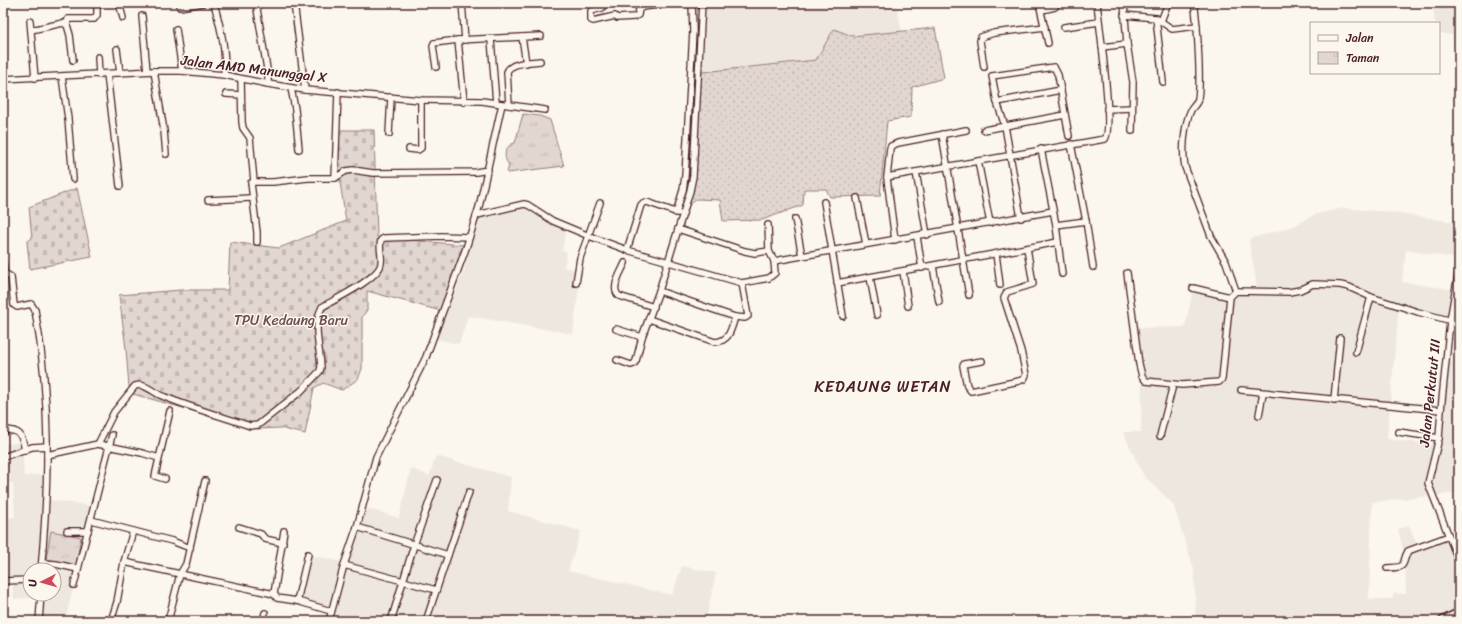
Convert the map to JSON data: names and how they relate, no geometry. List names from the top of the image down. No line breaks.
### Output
{"streets":{"street":["Jalan AMD Manunggal X","Jalan Perkutut III"]},"districts":["KEDAUNG WETAN"],"parks":["TPU Kedaung Baru"],"legend":["Jalan","Taman"],"north":"left"}
